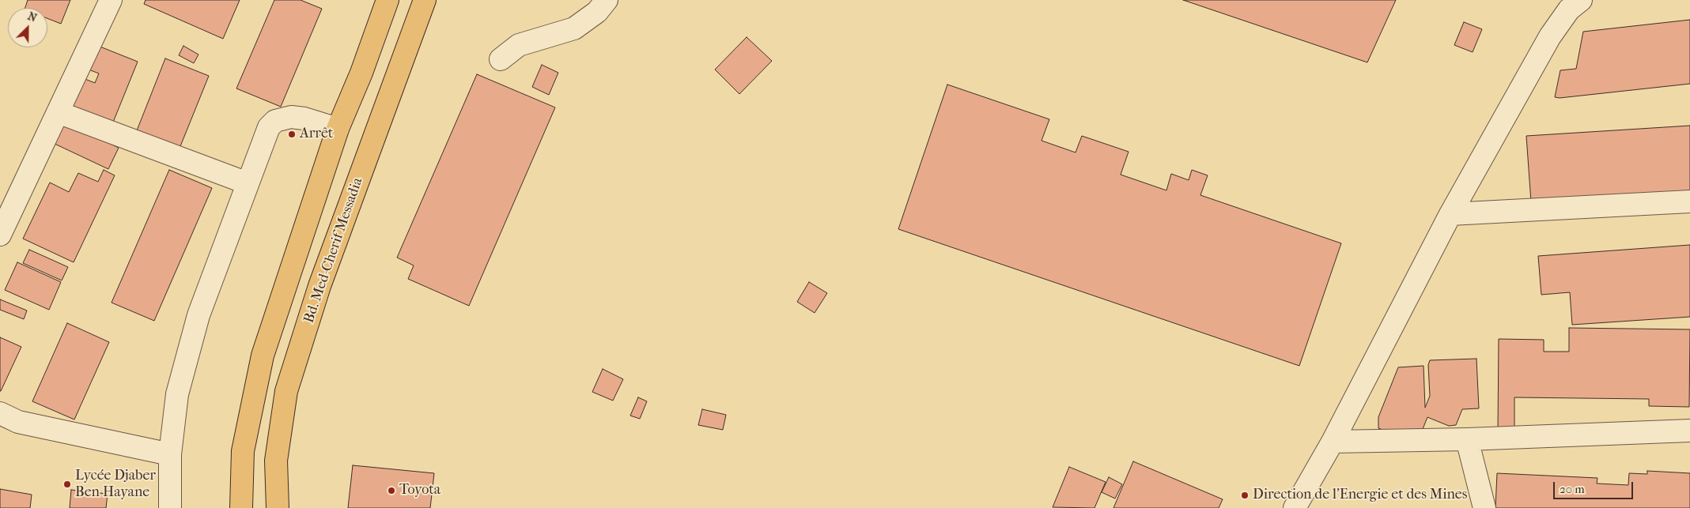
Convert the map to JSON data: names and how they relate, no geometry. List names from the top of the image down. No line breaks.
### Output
{"streets":{"highway":["Bd. Med-Cherif Messadia"]},"places":["Arrêt","Lycée Djaber Ben Hayane","Toyota","Direction de l'Energie et des Mines"],"scale_bar":"20 m","north":"top right"}
